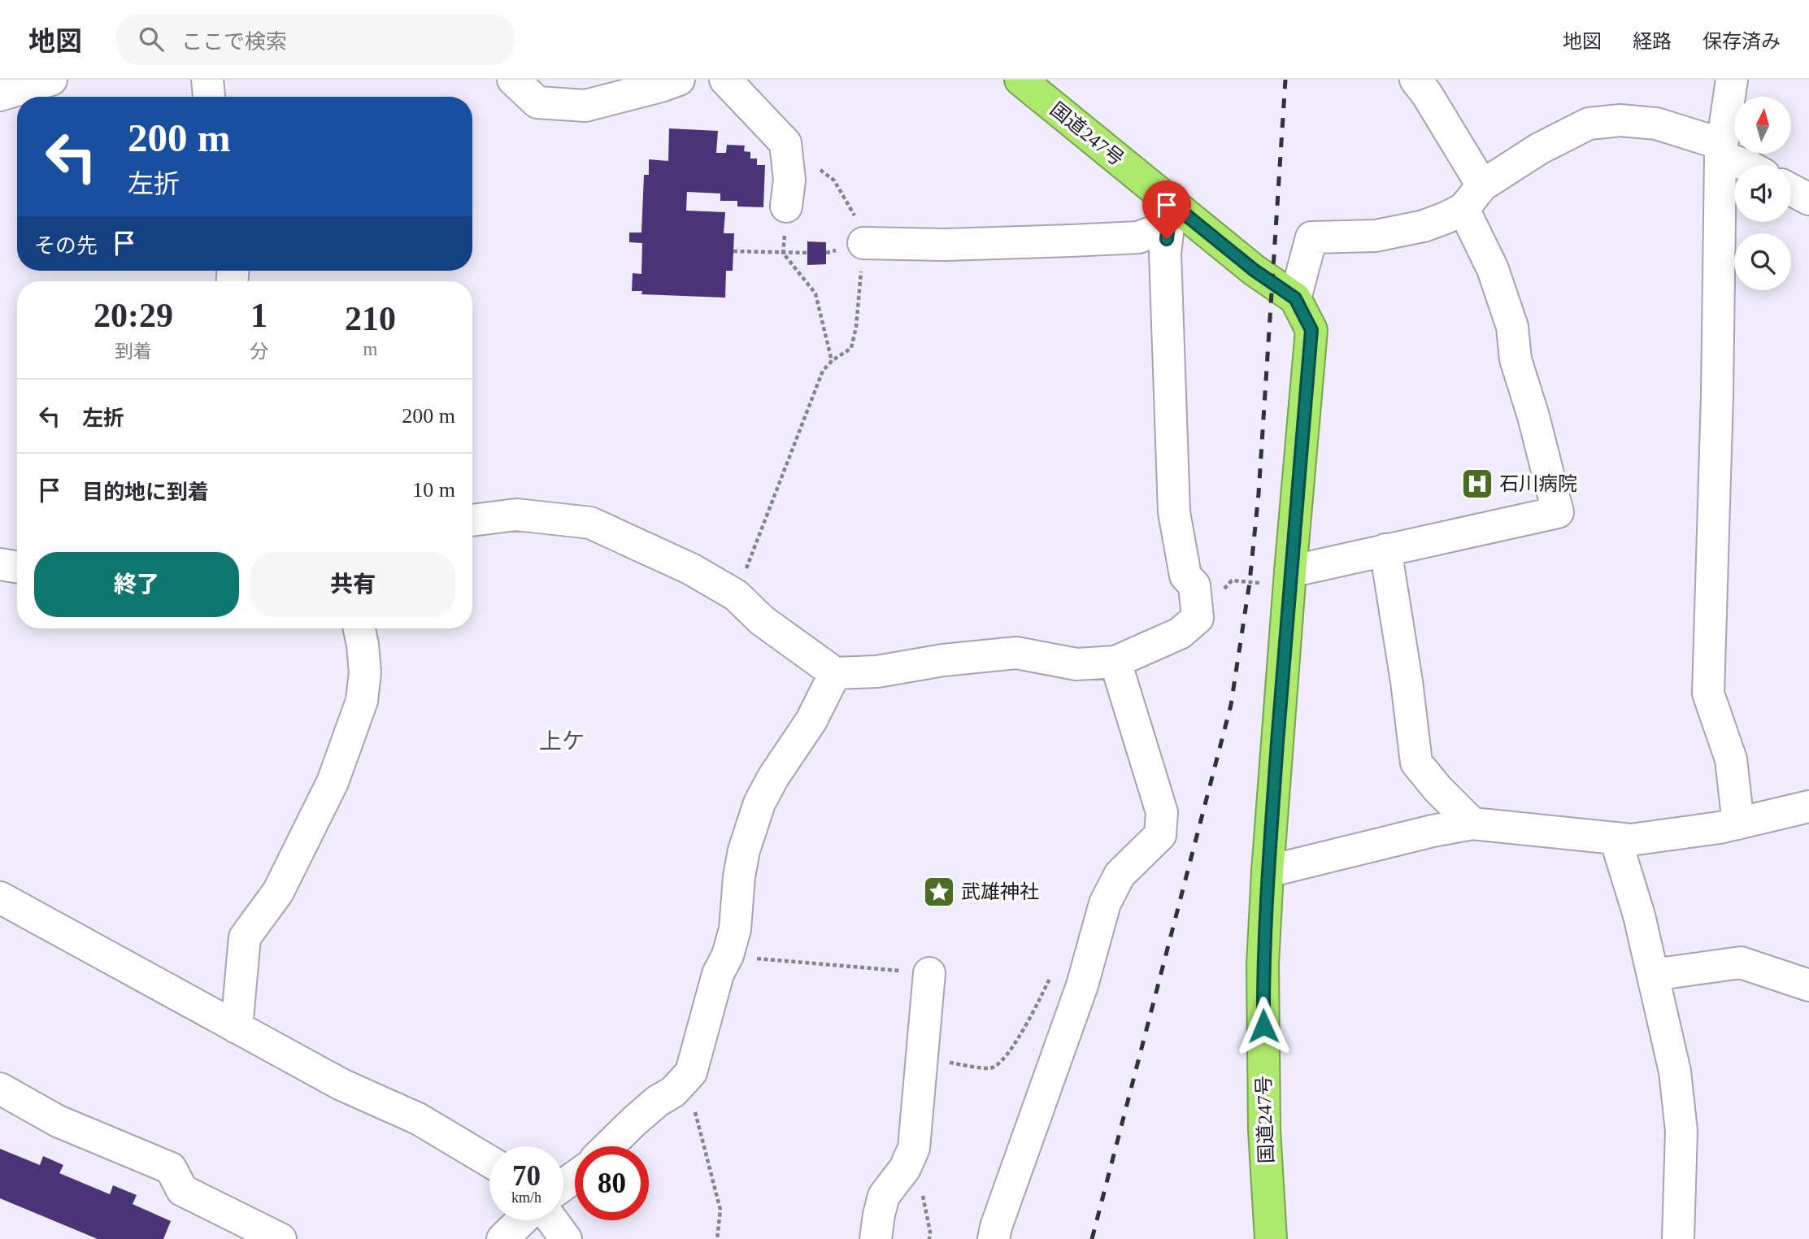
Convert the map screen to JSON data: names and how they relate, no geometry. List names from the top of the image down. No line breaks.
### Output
{"streets":{"highway":["国道247号"]},"districts":["上ケ"],"places":{"hospital":["石川病院"],"place":["武雄神社"]},"north":"top","page":{"header":"地図","search":"ここで検索","nav":["地図","経路","保存済み"],"turn":["200 m","左折"],"then":"その先","eta":["20:29","到着","1","分","210","m"],"list":[{"name":"左折","value":"200 m"},{"name":"目的地に到着","value":"10 m"}],"buttons":["終了","共有"],"speed":"70 km/h","limit":"80"}}
